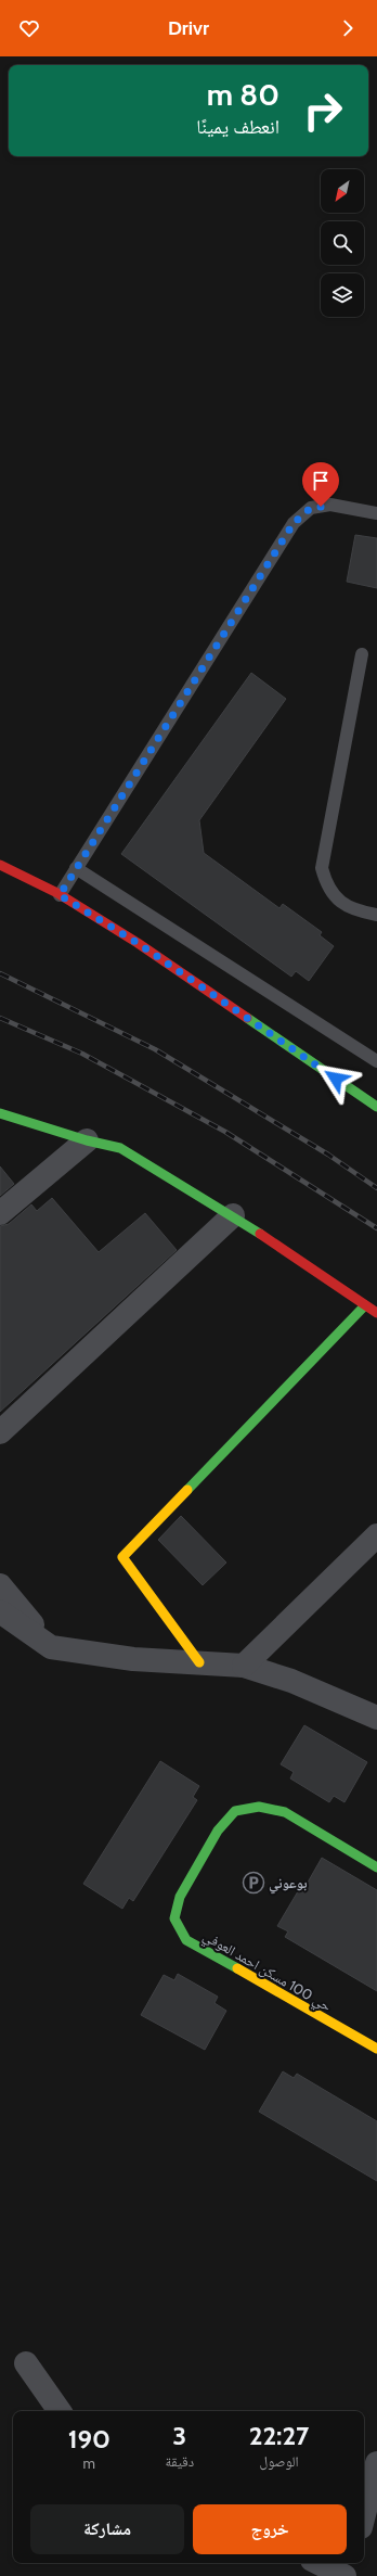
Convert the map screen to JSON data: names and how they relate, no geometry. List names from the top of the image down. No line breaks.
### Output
{"streets":{"street":["حي 100 مسكن احمد العوفي"]},"places":{"parking":["بوعوني"]},"north":"bottom left","page":{"header":"Drivr","turn":["80 m","انعطف يمينًا"],"eta":["22:27","الوصول","3","دقيقة","190","m"],"buttons":["خروج","مشاركة"]}}
